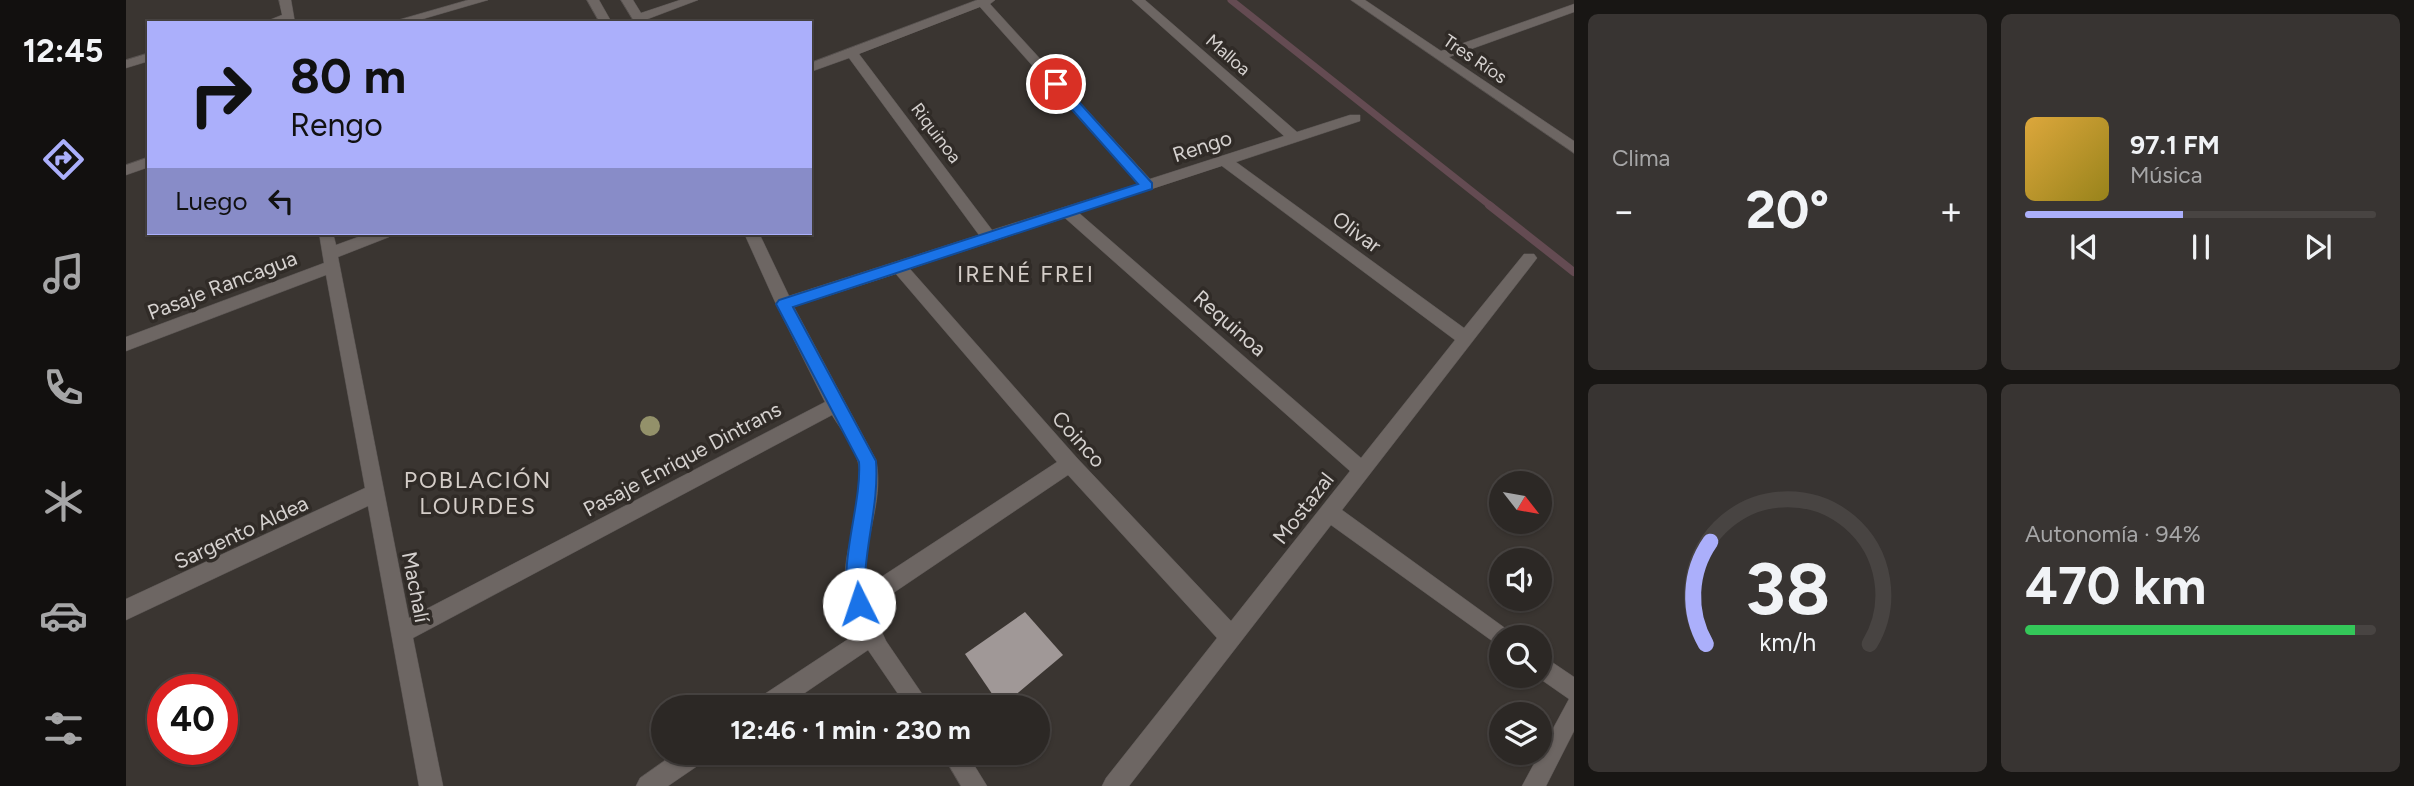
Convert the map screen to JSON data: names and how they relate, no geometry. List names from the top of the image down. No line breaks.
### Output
{"streets":{"street":["Malloa","Tres Ríos","Riquinoa","Rengo","Olivar","Pasaje Rancagua","Requinoa","Coinco","Pasaje Enrique Dintrans","Mostazal","Sargento Aldea","Machalí"]},"crossings":[["Malloa","Rengo"],["Riquinoa","Rengo"],["Rengo","Olivar"],["Rengo","Requinoa"],["Rengo","Coinco"],["Olivar","Mostazal"],["Pasaje Rancagua","Machalí"],["Requinoa","Mostazal"],["Coinco","Mostazal"],["Pasaje Enrique Dintrans","Machalí"],["Sargento Aldea","Machalí"]],"districts":["IRENÉ FREI","POBLACIÓN LOURDES"],"north":"bottom right","page":{"tabs":"12:45","tile":["Clima",["Autonomía · 94%","470 km"]],"turn":["80 m","Rengo"],"song":["97.1 FM","Música"],"then":"Luego","heat":["−","20°","+"],"limit":"40","trip":"12:46 · 1 min · 230 m","gauge":["38","km/h"]}}
